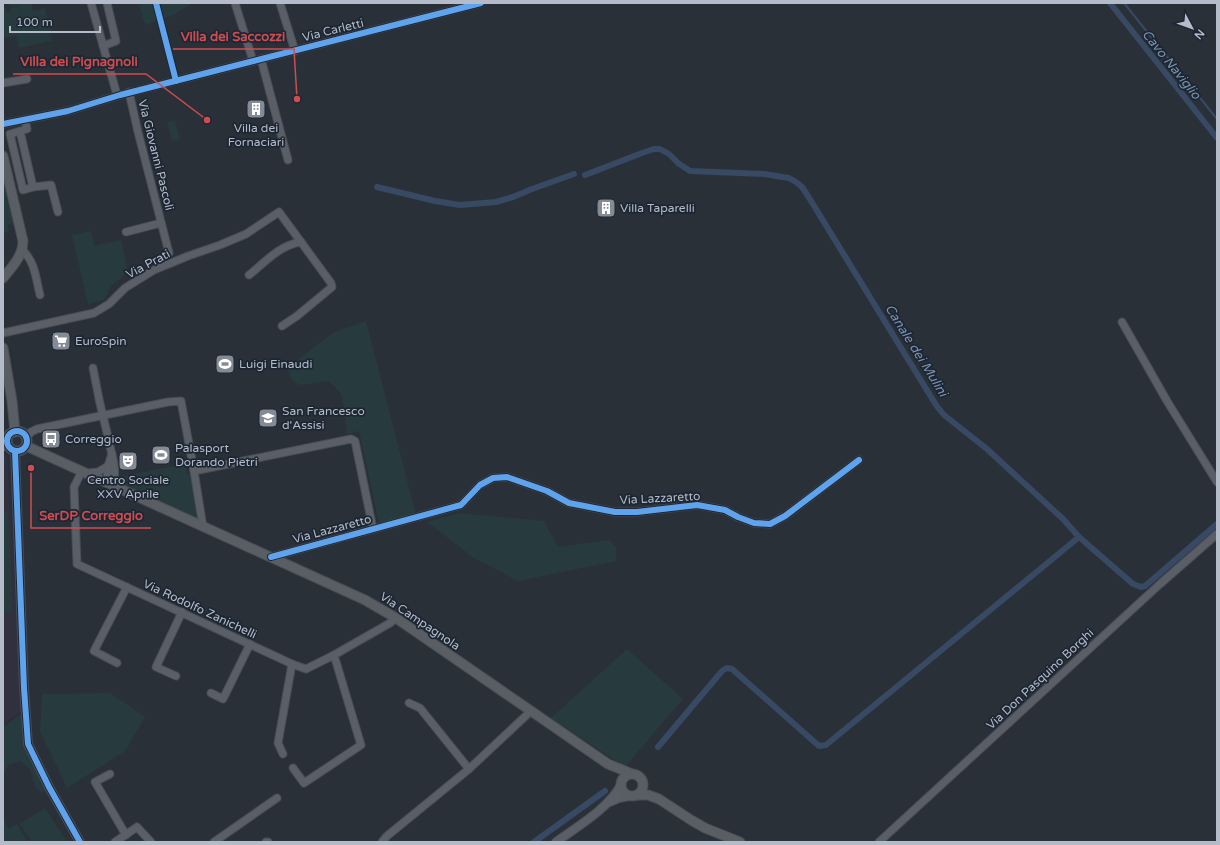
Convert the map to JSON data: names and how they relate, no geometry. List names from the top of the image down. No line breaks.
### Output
{"streets":{"main road":["Via Campagnola"],"street":["Via Carletti","Via Giovanni Pascoli","Via Prati","Via Lazzaretto","Via Rodolfo Zanichelli","Via Don Pasquino Borghi"]},"crossings":[["Via Carletti","Via Giovanni Pascoli"],["Via Lazzaretto","Via Campagnola"],["Via Rodolfo Zanichelli","Via Campagnola"]],"water":["Cavo Naviglio","Canale dei Mulini"],"places":{"other":["Villa dei Saccozzi","Villa dei Pignagnoli","SerDP Correggio"],"building":["Villa dei Fornaciari","Villa Taparelli"],"supermarket":["EuroSpin"],"sports":["Luigi Einaudi","Palasport Dorando Pietri"],"school or university":["San Francesco d'Assisi"],"bus stop":["Correggio"],"theatre":["Centro Sociale XXV Aprile"]},"scale_bar":"100 m","north":"bottom right"}
